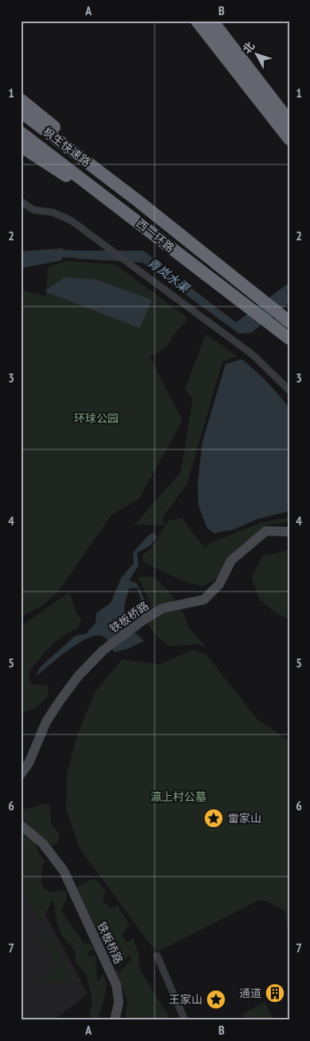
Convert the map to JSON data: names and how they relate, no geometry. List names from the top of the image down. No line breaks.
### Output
{"streets":{"highway":["枫生快速路","西一环路"],"street":["铁板桥路"]},"crossings":[["枫生快速路","西一环路"]],"water":["青岚水渠"],"parks":["环球公园","瀛上村公墓"],"places":{"place":["雷家山","王家山"],"building":["通道"]},"north":"top left","grid":{"columns":["A","B"],"rows":["1","2","3","4","5","6","7"]}}
